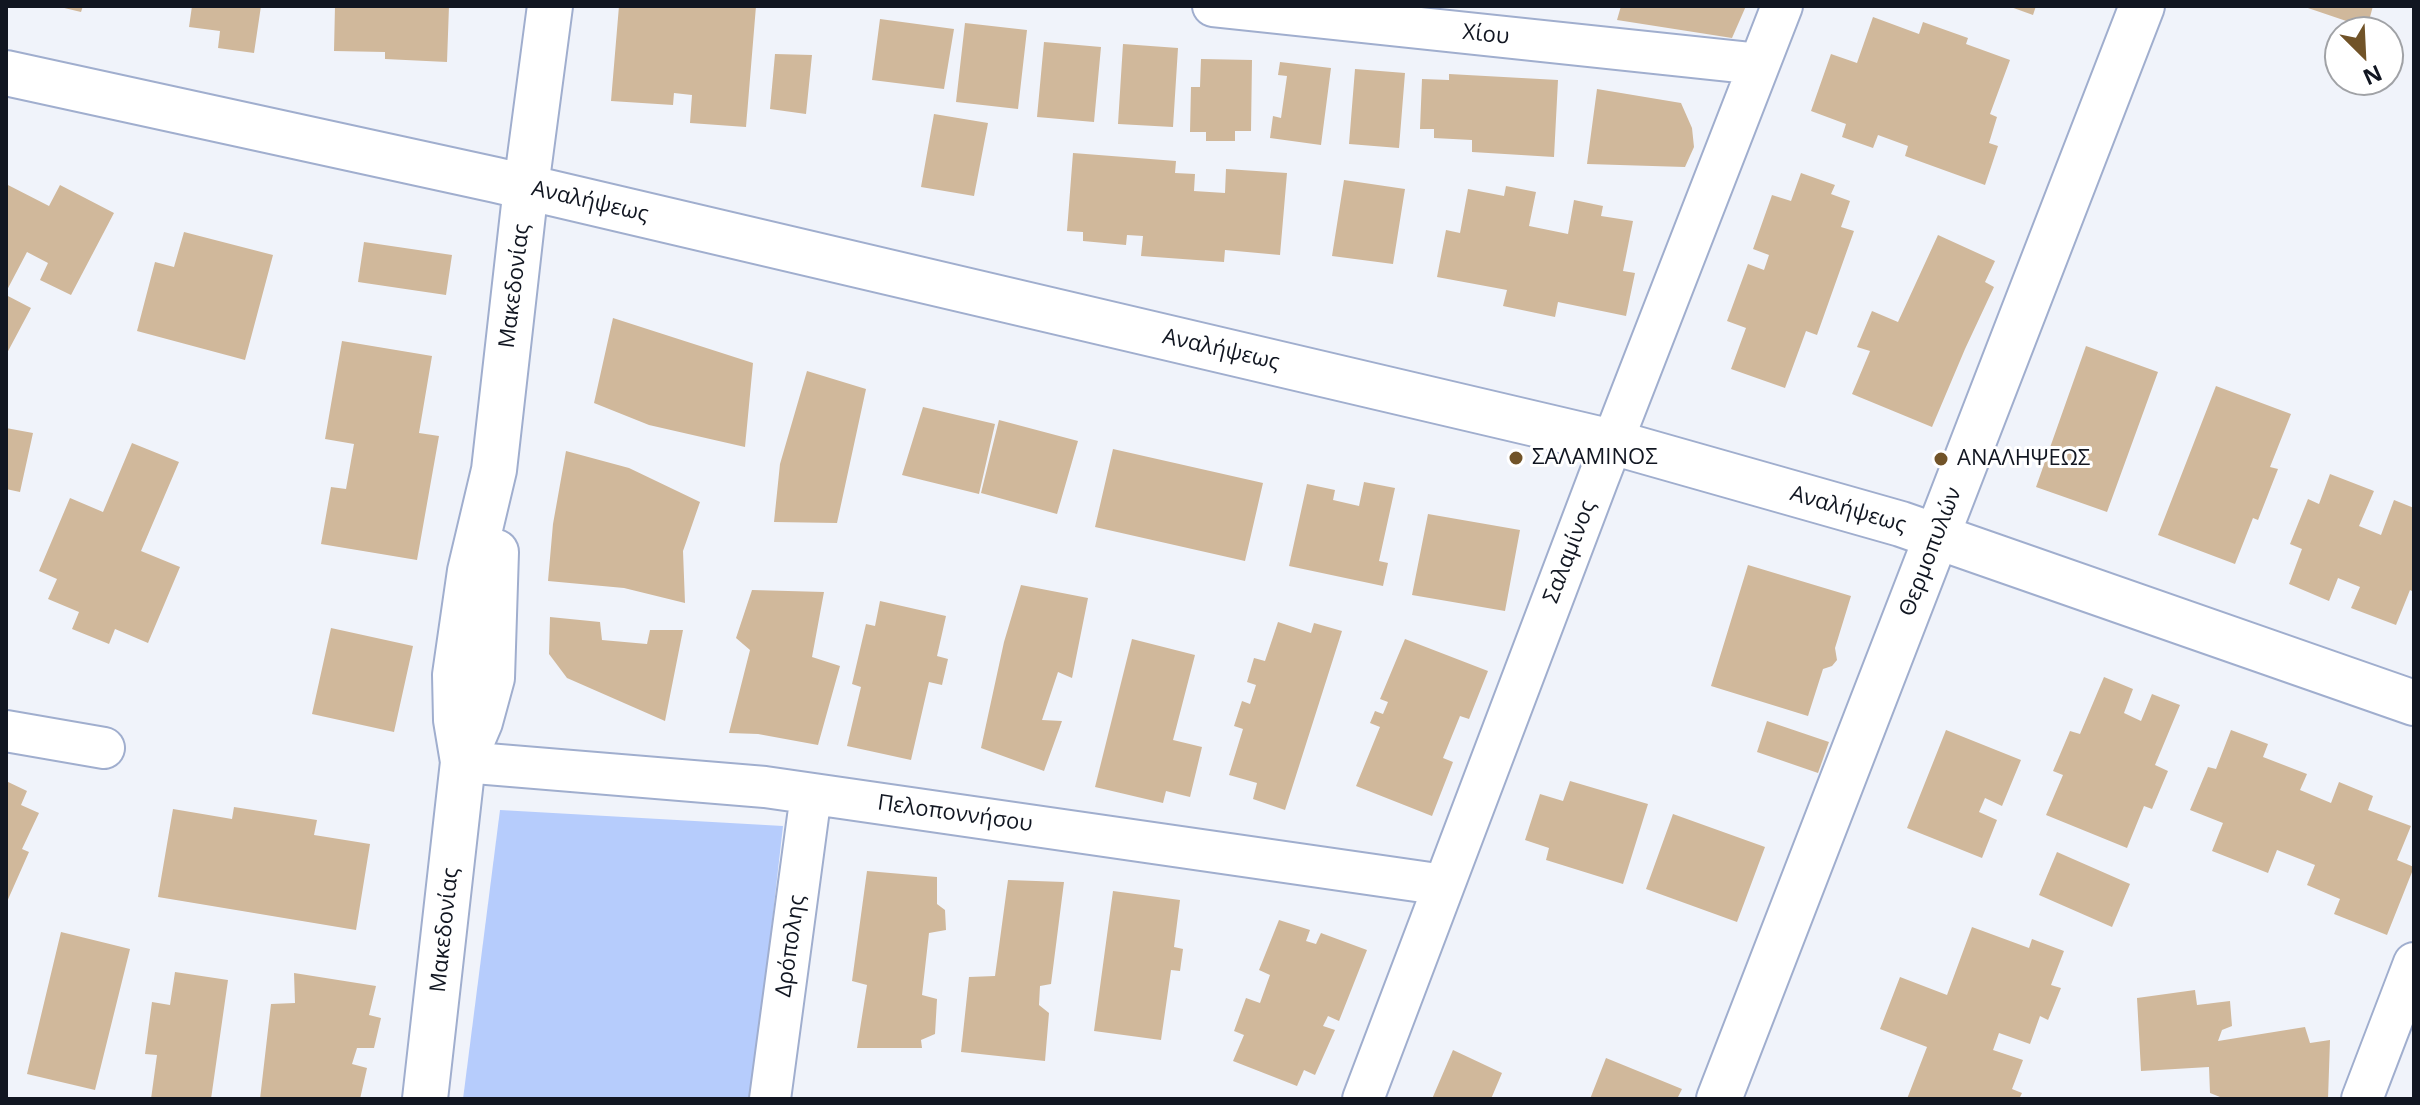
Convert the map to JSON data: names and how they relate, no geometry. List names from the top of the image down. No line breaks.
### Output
{"streets":{"street":["Χίου","Αναλήψεως","Μακεδονίας","Σαλαμίνος","Θερμοπυλών","Πελοποννήσου","Δρόπολης"]},"crossings":[["Χίου","Σαλαμίνος"],["Αναλήψεως","Μακεδονίας"],["Αναλήψεως","Σαλαμίνος"],["Αναλήψεως","Θερμοπυλών"],["Μακεδονίας","Πελοποννήσου"],["Σαλαμίνος","Πελοποννήσου"],["Πελοποννήσου","Δρόπολης"]],"places":["ΣΑΛΑΜΙΝΟΣ","ΑΝΑΛΗΨΕΩΣ"],"north":"bottom right"}
